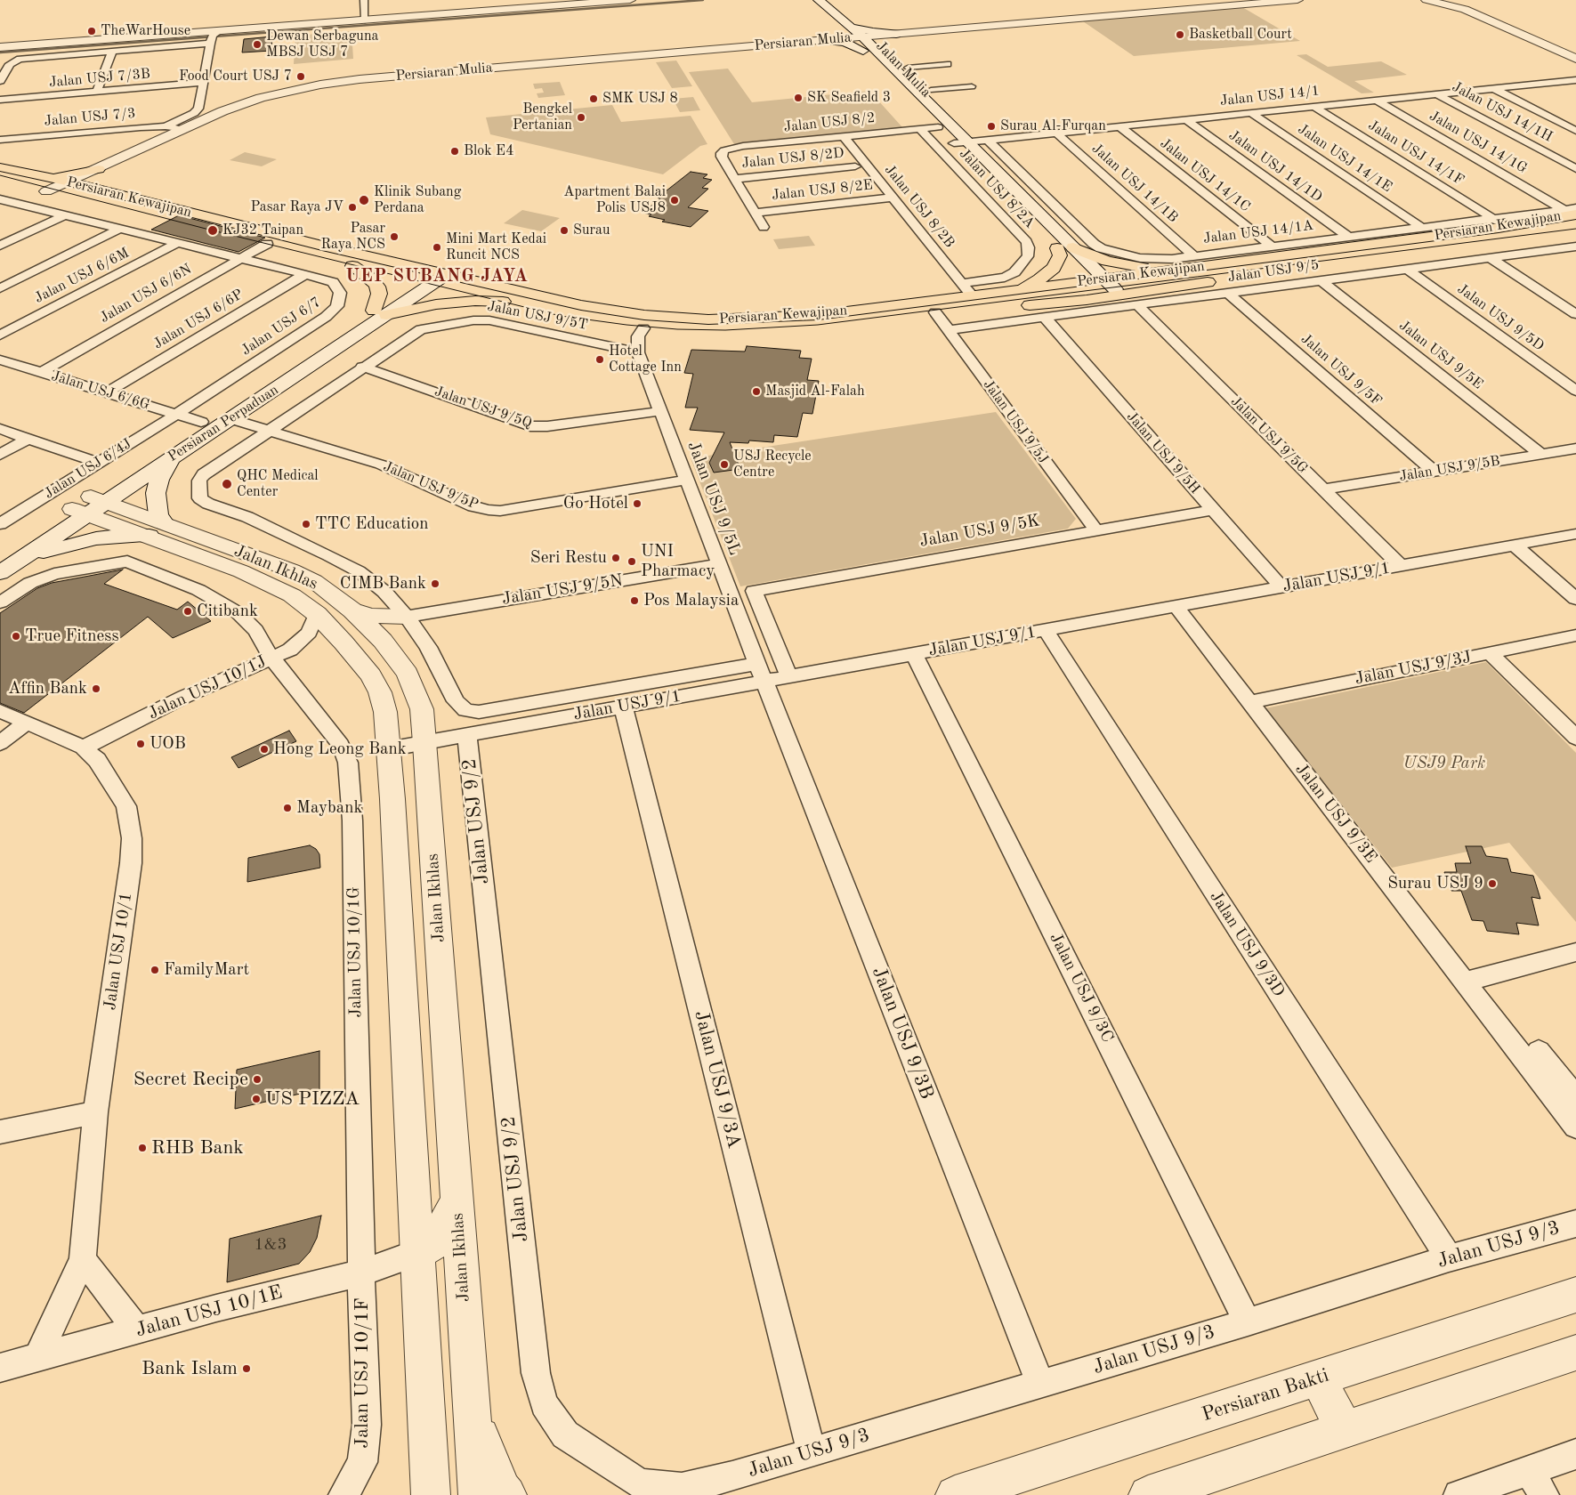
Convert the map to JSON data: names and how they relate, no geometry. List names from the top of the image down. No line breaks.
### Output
{"streets":{"main road":["Persiaran Kewajipan"],"street":["Persiaran Mulia","Jalan Mulia","Jalan USJ 7/3B","Jalan USJ 14/1","Jalan USJ 14/1H","Jalan USJ 7/3","Jalan USJ 8/2","Jalan USJ 14/1G","Jalan USJ 14/1F","Jalan USJ 8/2D","Jalan USJ 14/1E","Jalan USJ 14/1D","Jalan USJ 14/1C","Jalan USJ 14/1B","Jalan USJ 8/2A","Jalan USJ 8/2E","Jalan USJ 8/2B","Jalan USJ 14/1A","Jalan USJ 9/5","Jalan USJ 6/6M","Jalan USJ 6/6N","Jalan USJ 9/5T","Jalan USJ 9/5D","Jalan USJ 6/6P","Jalan USJ 6/7","Jalan USJ 9/5E","Jalan USJ 9/5F","Jalan USJ 6/6G","Jalan USJ 9/5Q","Jalan USJ 9/5J","Persiaran Perpaduan","Jalan USJ 9/5G","Jalan USJ 9/5H","Jalan USJ 6/4J","Jalan USJ 9/5B","Jalan USJ 9/5P","Jalan USJ 9/5L","Jalan USJ 9/5K","Jalan Ikhlas","Jalan USJ 9/1","Jalan USJ 9/5N","Jalan USJ 9/3J","Jalan USJ 10/1J","Jalan USJ 9/3E","Jalan USJ 9/2","Jalan USJ 9/3D","Jalan USJ 10/1","Jalan USJ 10/1G","Jalan USJ 9/3C","Jalan USJ 9/3B","Jalan USJ 9/3A","Jalan USJ 9/3","Jalan USJ 10/1E","Jalan USJ 10/1F","Persiaran Bakti"]},"crossings":[["Persiaran Mulia","Jalan Mulia"],["Persiaran Mulia","Jalan USJ 14/1"],["Persiaran Mulia","Jalan USJ 7/3"],["Persiaran Mulia","Jalan USJ 8/2"],["Persiaran Mulia","Persiaran Kewajipan"],["Jalan Mulia","Jalan USJ 8/2"],["Jalan USJ 14/1","Jalan USJ 14/1H"],["Jalan USJ 14/1","Jalan USJ 14/1G"],["Jalan USJ 14/1","Jalan USJ 14/1F"],["Jalan USJ 14/1","Jalan USJ 14/1E"],["Jalan USJ 14/1","Jalan USJ 14/1D"],["Jalan USJ 14/1","Jalan USJ 14/1C"],["Jalan USJ 14/1","Jalan USJ 14/1B"],["Jalan USJ 14/1","Jalan USJ 14/1A"],["Jalan USJ 8/2","Jalan USJ 8/2D"],["Jalan USJ 8/2","Jalan USJ 8/2A"],["Jalan USJ 8/2","Jalan USJ 8/2B"],["Jalan USJ 14/1G","Persiaran Kewajipan"],["Jalan USJ 14/1G","Jalan USJ 14/1A"],["Jalan USJ 14/1F","Persiaran Kewajipan"],["Jalan USJ 14/1F","Jalan USJ 14/1A"],["Jalan USJ 14/1E","Jalan USJ 14/1A"],["Jalan USJ 14/1D","Jalan USJ 14/1A"],["Jalan USJ 14/1C","Jalan USJ 14/1A"],["Jalan USJ 14/1B","Jalan USJ 14/1A"],["Jalan USJ 8/2A","Jalan USJ 8/2B"],["Jalan USJ 8/2E","Jalan USJ 8/2B"],["Persiaran Kewajipan","Jalan USJ 8/2B"],["Persiaran Kewajipan","Jalan USJ 14/1A"],["Persiaran Kewajipan","Jalan USJ 6/6N"],["Persiaran Kewajipan","Jalan USJ 9/5J"],["Persiaran Kewajipan","Persiaran Perpaduan"],["Jalan USJ 9/5","Jalan USJ 9/5D"],["Jalan USJ 9/5","Jalan USJ 9/5E"],["Jalan USJ 9/5","Jalan USJ 9/5F"],["Jalan USJ 9/5","Jalan USJ 9/5J"],["Jalan USJ 9/5","Jalan USJ 9/5G"],["Jalan USJ 9/5","Jalan USJ 9/5H"],["Jalan USJ 6/6M","Jalan USJ 6/7"],["Jalan USJ 6/6N","Jalan USJ 6/7"],["Jalan USJ 6/6N","Jalan USJ 6/6G"],["Jalan USJ 9/5T","Jalan USJ 9/5Q"],["Jalan USJ 9/5T","Jalan USJ 9/5P"],["Jalan USJ 9/5T","Jalan USJ 9/5L"],["Jalan USJ 9/5T","Jalan USJ 9/5N"],["Jalan USJ 6/6P","Jalan USJ 6/7"],["Jalan USJ 6/6P","Jalan USJ 6/6G"],["Jalan USJ 6/7","Jalan USJ 6/6G"],["Jalan USJ 6/7","Jalan USJ 6/4J"],["Jalan USJ 9/5E","Jalan USJ 9/5B"],["Jalan USJ 9/5F","Jalan USJ 9/5B"],["Jalan USJ 6/6G","Persiaran Perpaduan"],["Jalan USJ 6/6G","Jalan USJ 6/4J"],["Jalan USJ 9/5Q","Jalan USJ 9/5L"],["Jalan USJ 9/5J","Jalan USJ 9/5K"],["Persiaran Perpaduan","Jalan USJ 9/5P"],["Persiaran Perpaduan","Jalan Ikhlas"],["Jalan USJ 9/5G","Jalan USJ 9/5B"],["Jalan USJ 9/5G","Jalan USJ 9/1"],["Jalan USJ 9/5H","Jalan USJ 9/5K"],["Jalan USJ 9/5H","Jalan USJ 9/1"],["Jalan USJ 9/5P","Jalan USJ 9/5L"],["Jalan USJ 9/5L","Jalan USJ 9/1"],["Jalan USJ 9/5L","Jalan USJ 9/5N"],["Jalan USJ 9/5L","Jalan USJ 9/3B"],["Jalan USJ 9/5K","Jalan USJ 9/1"],["Jalan Ikhlas","Jalan USJ 9/1"],["Jalan Ikhlas","Jalan USJ 10/1J"],["Jalan Ikhlas","Jalan USJ 10/1E"],["Jalan USJ 9/1","Jalan USJ 9/3E"],["Jalan USJ 9/1","Jalan USJ 9/2"],["Jalan USJ 9/1","Jalan USJ 9/3D"],["Jalan USJ 9/1","Jalan USJ 9/3C"],["Jalan USJ 9/1","Jalan USJ 9/3B"],["Jalan USJ 9/1","Jalan USJ 9/3A"],["Jalan USJ 9/3J","Jalan USJ 9/3E"],["Jalan USJ 10/1J","Jalan USJ 10/1"],["Jalan USJ 10/1J","Jalan USJ 10/1G"],["Jalan USJ 9/2","Jalan USJ 9/3"],["Jalan USJ 9/3D","Jalan USJ 9/3"],["Jalan USJ 10/1","Jalan USJ 10/1E"],["Jalan USJ 10/1G","Jalan USJ 10/1E"],["Jalan USJ 10/1G","Jalan USJ 10/1F"],["Jalan USJ 9/3C","Jalan USJ 9/3"],["Jalan USJ 9/3B","Jalan USJ 9/3"],["Jalan USJ 9/3A","Jalan USJ 9/3"],["Jalan USJ 10/1E","Jalan USJ 10/1F"]],"districts":["UEP SUBANG JAYA"],"parks":["USJ9 Park"],"places":["TheWarHouse","Basketball Court","Dewan Serbaguna MBSJ USJ 7","Food Court USJ 7","SK Seafield 3","SMK USJ 8","Bengkel Pertanian","Surau Al-Furqan","Blok E4","Klinik Subang Perdana","Apartment Balai Polis USJ8","Pasar Raya JV","KJ32 Taipan","Surau","Pasar Raya NCS","Mini Mart Kedai Runcit NCS","Hotel Cottage Inn","Masjid Al-Falah","USJ Recycle Centre","QHC Medical Center","Go Hotel","TTC Education","Seri Restu","UNI Pharmacy","CIMB Bank","Pos Malaysia","Citibank","True Fitness","Affin Bank","UOB","Hong Leong Bank","Maybank","Surau USJ 9","FamilyMart","Secret Recipe","US PIZZA","RHB Bank","Bank Islam"],"house_numbers":["1&3"]}
